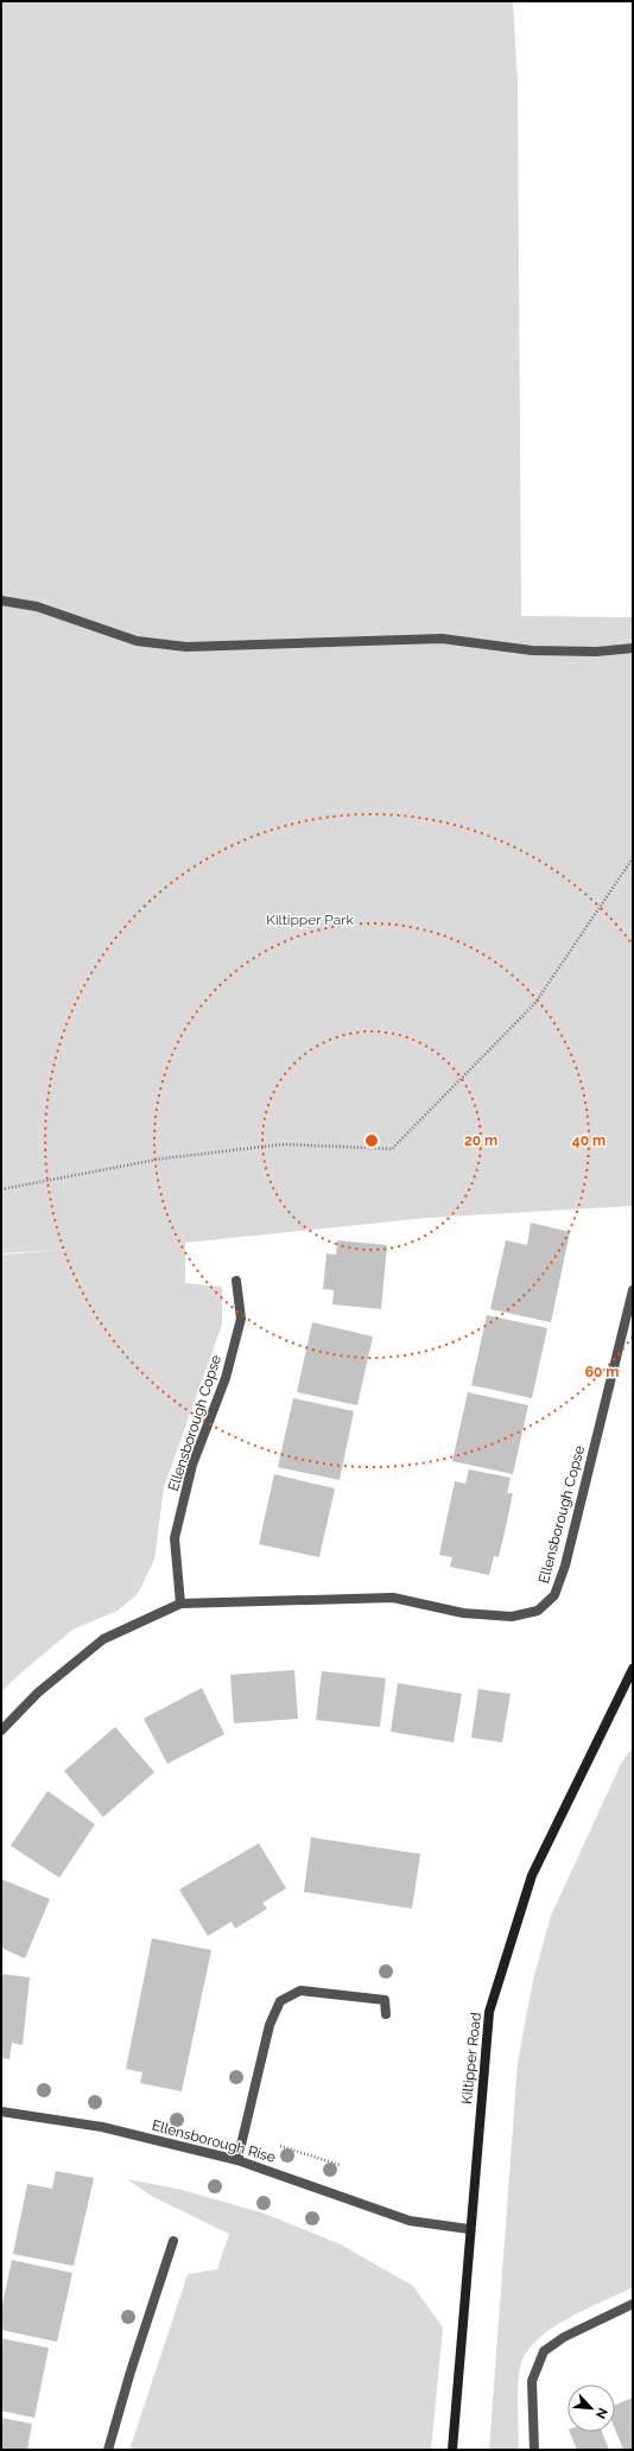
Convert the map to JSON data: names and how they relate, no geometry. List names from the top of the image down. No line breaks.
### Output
{"streets":{"street":["Ellensborough Copse","Kiltipper Road","Ellensborough Rise"]},"crossings":[["Kiltipper Road","Ellensborough Rise"]],"parks":["Kiltipper Park"],"north":"bottom right","rings":["20 m","40 m","60 m"]}
